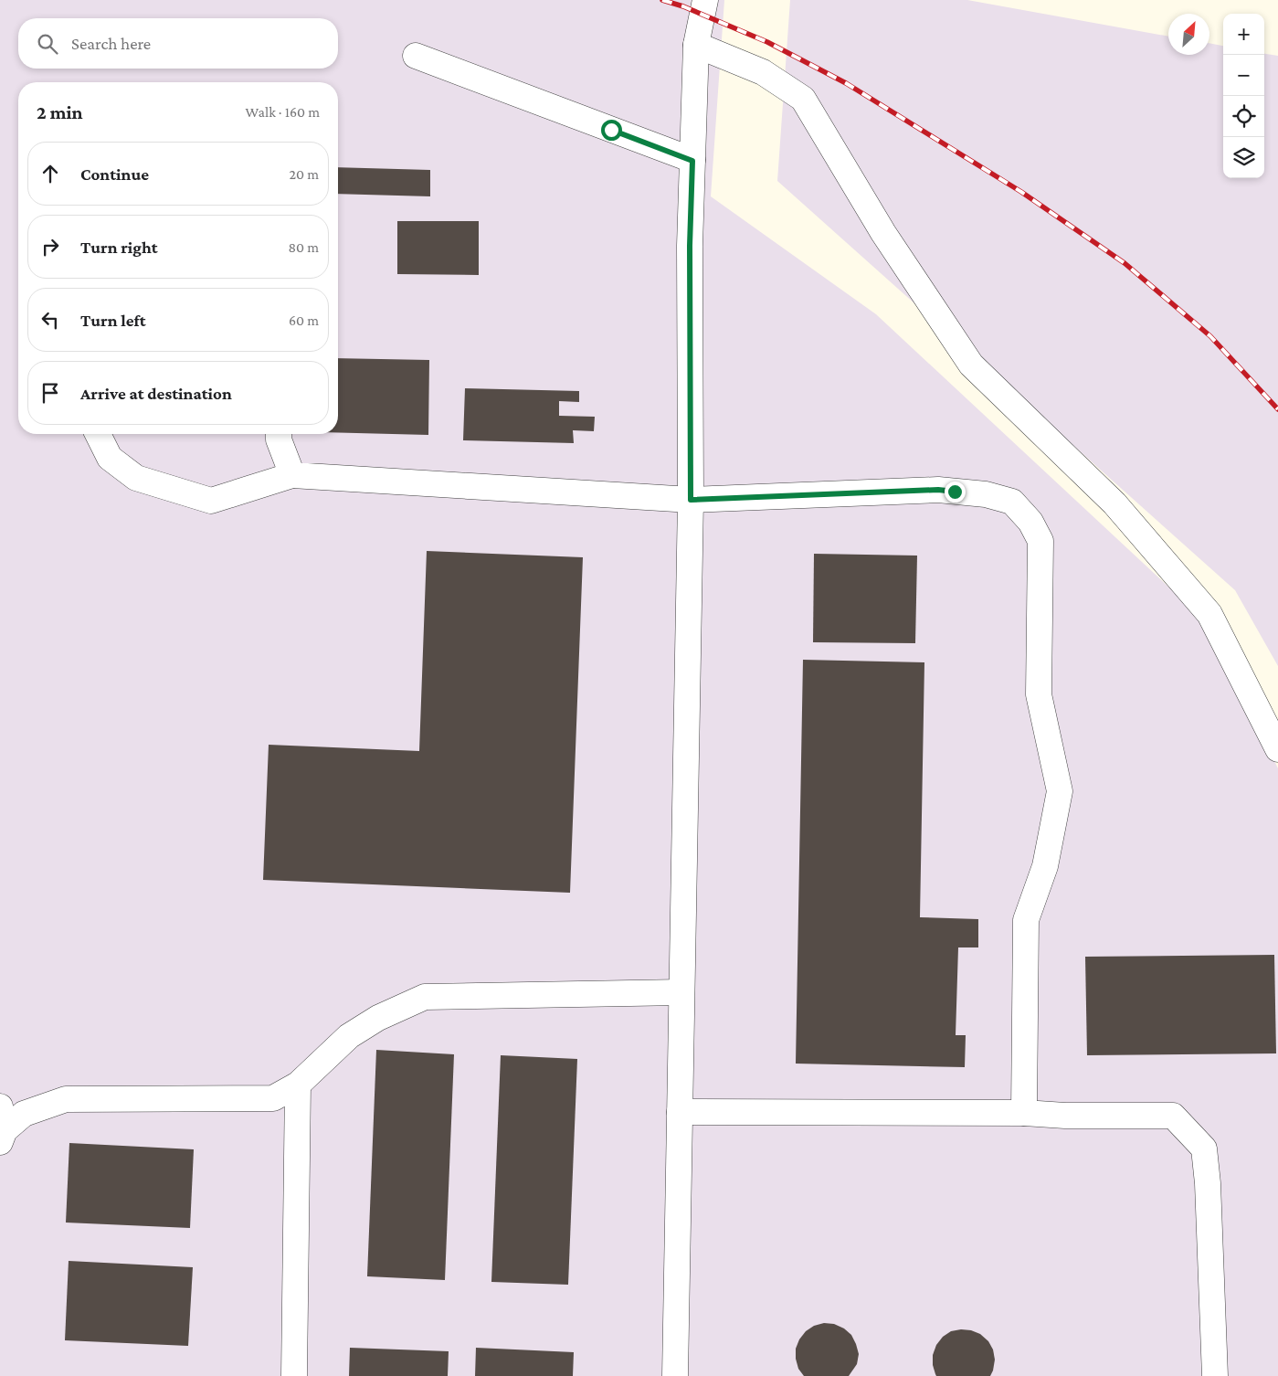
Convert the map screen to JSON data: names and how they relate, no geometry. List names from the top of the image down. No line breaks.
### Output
{"north":"top right","page":{"map_buttons":["+","−"],"search":"Search here","heading":["2 min","Walk · 160 m"],"list":[["Continue","20 m"],["Turn right","80 m"],["Turn left","60 m"],"Arrive at destination"]}}
